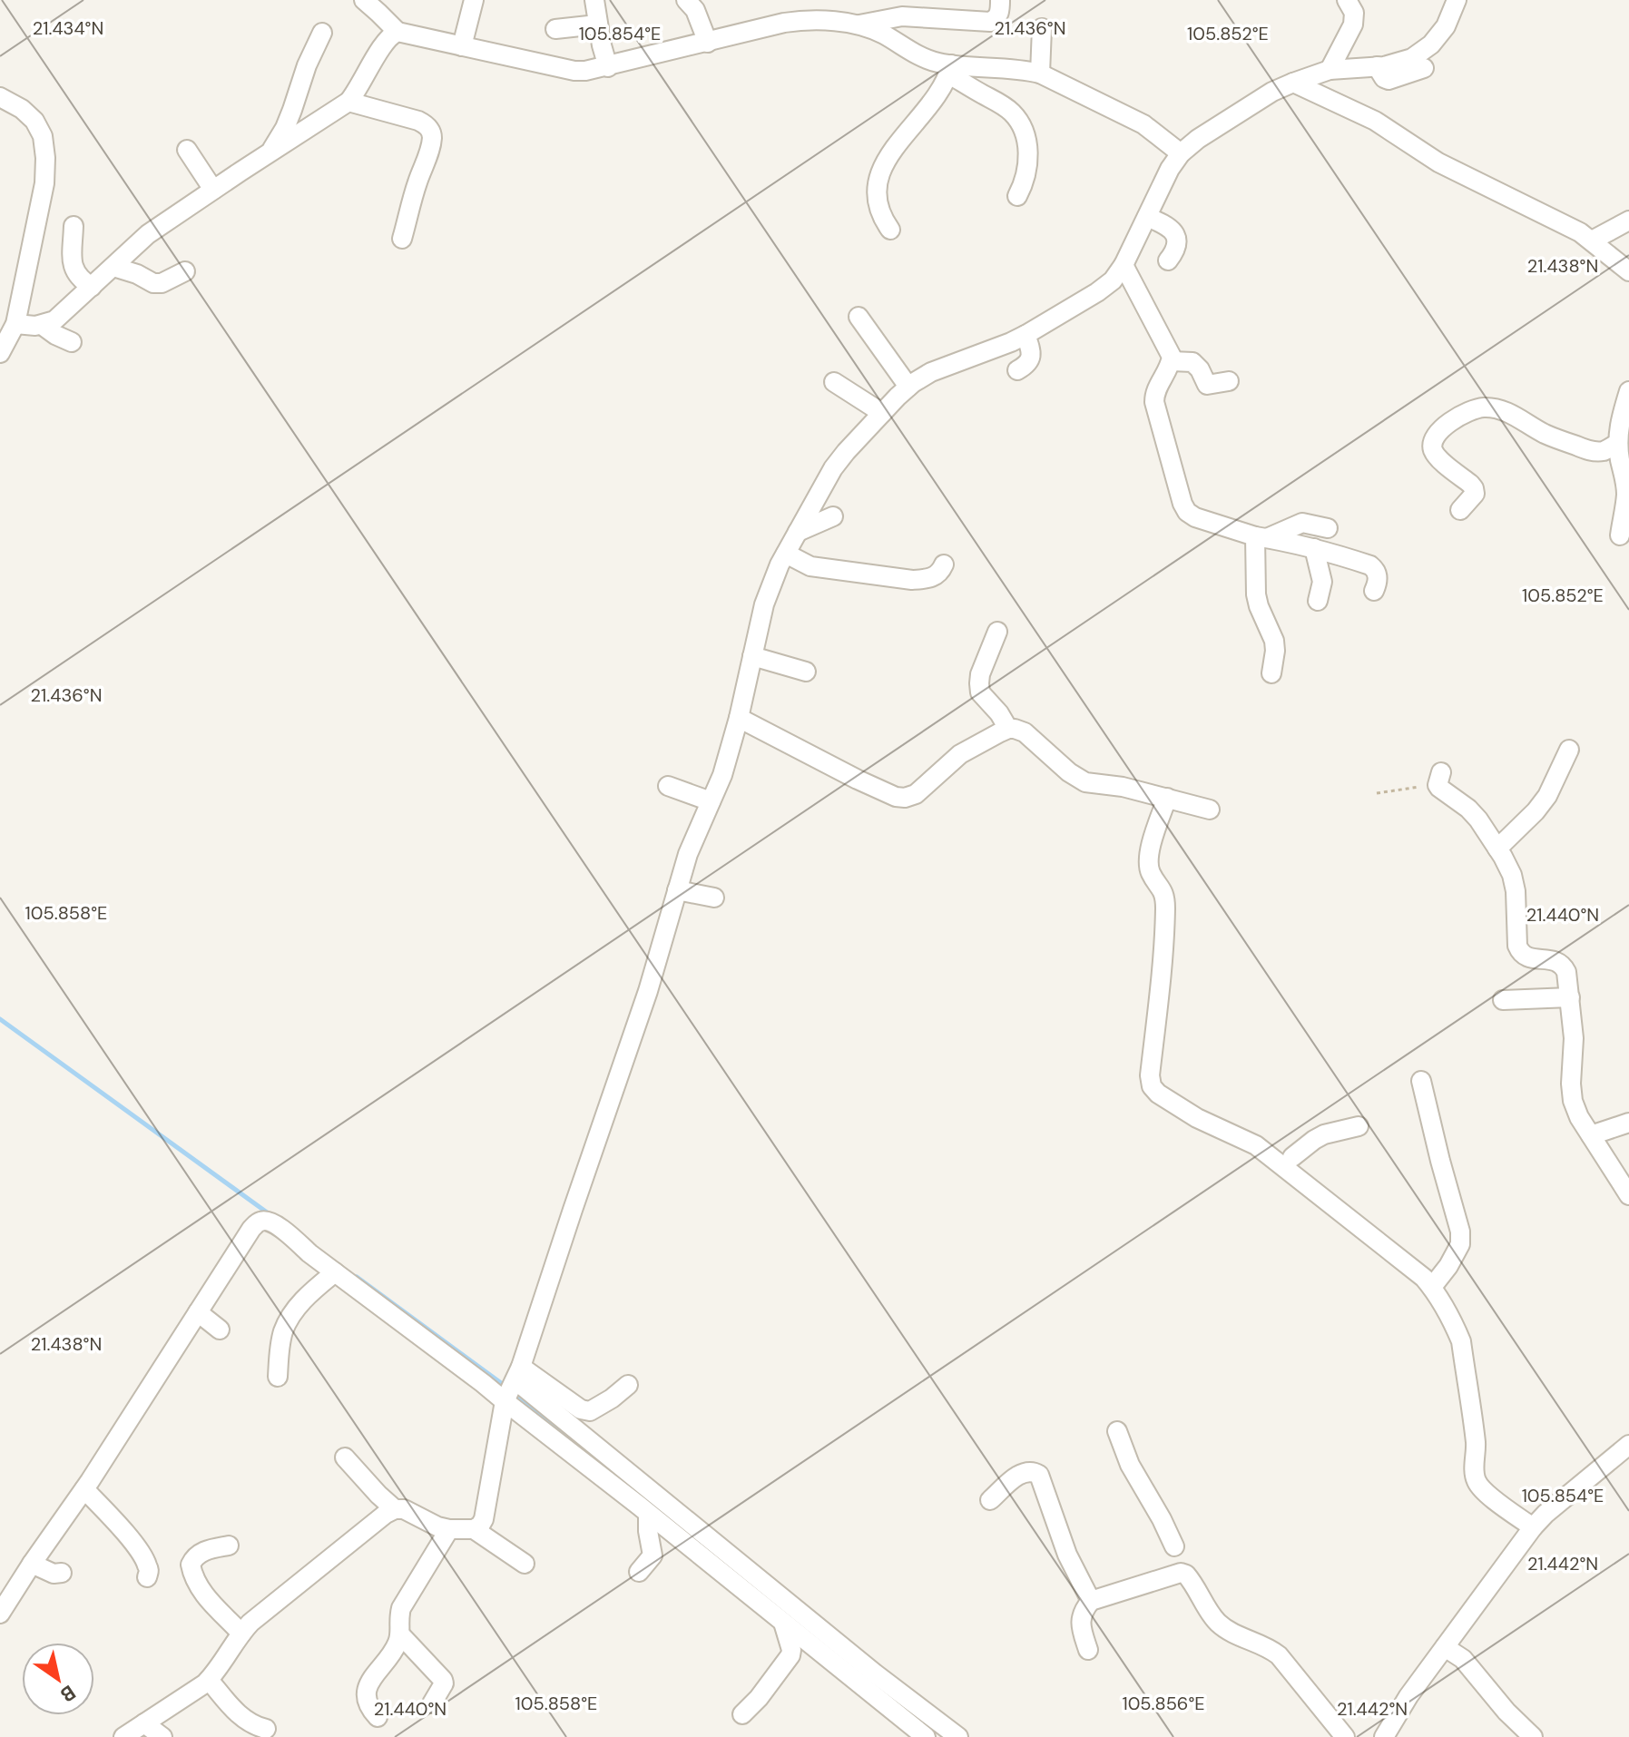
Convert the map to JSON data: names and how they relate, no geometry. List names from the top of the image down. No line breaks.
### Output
{"north":"bottom right","coordinates":["21.434°N","21.436°N","105.854°E","105.852°E","21.438°N","105.858°E","21.440°N","21.442°N","105.856°E"]}
